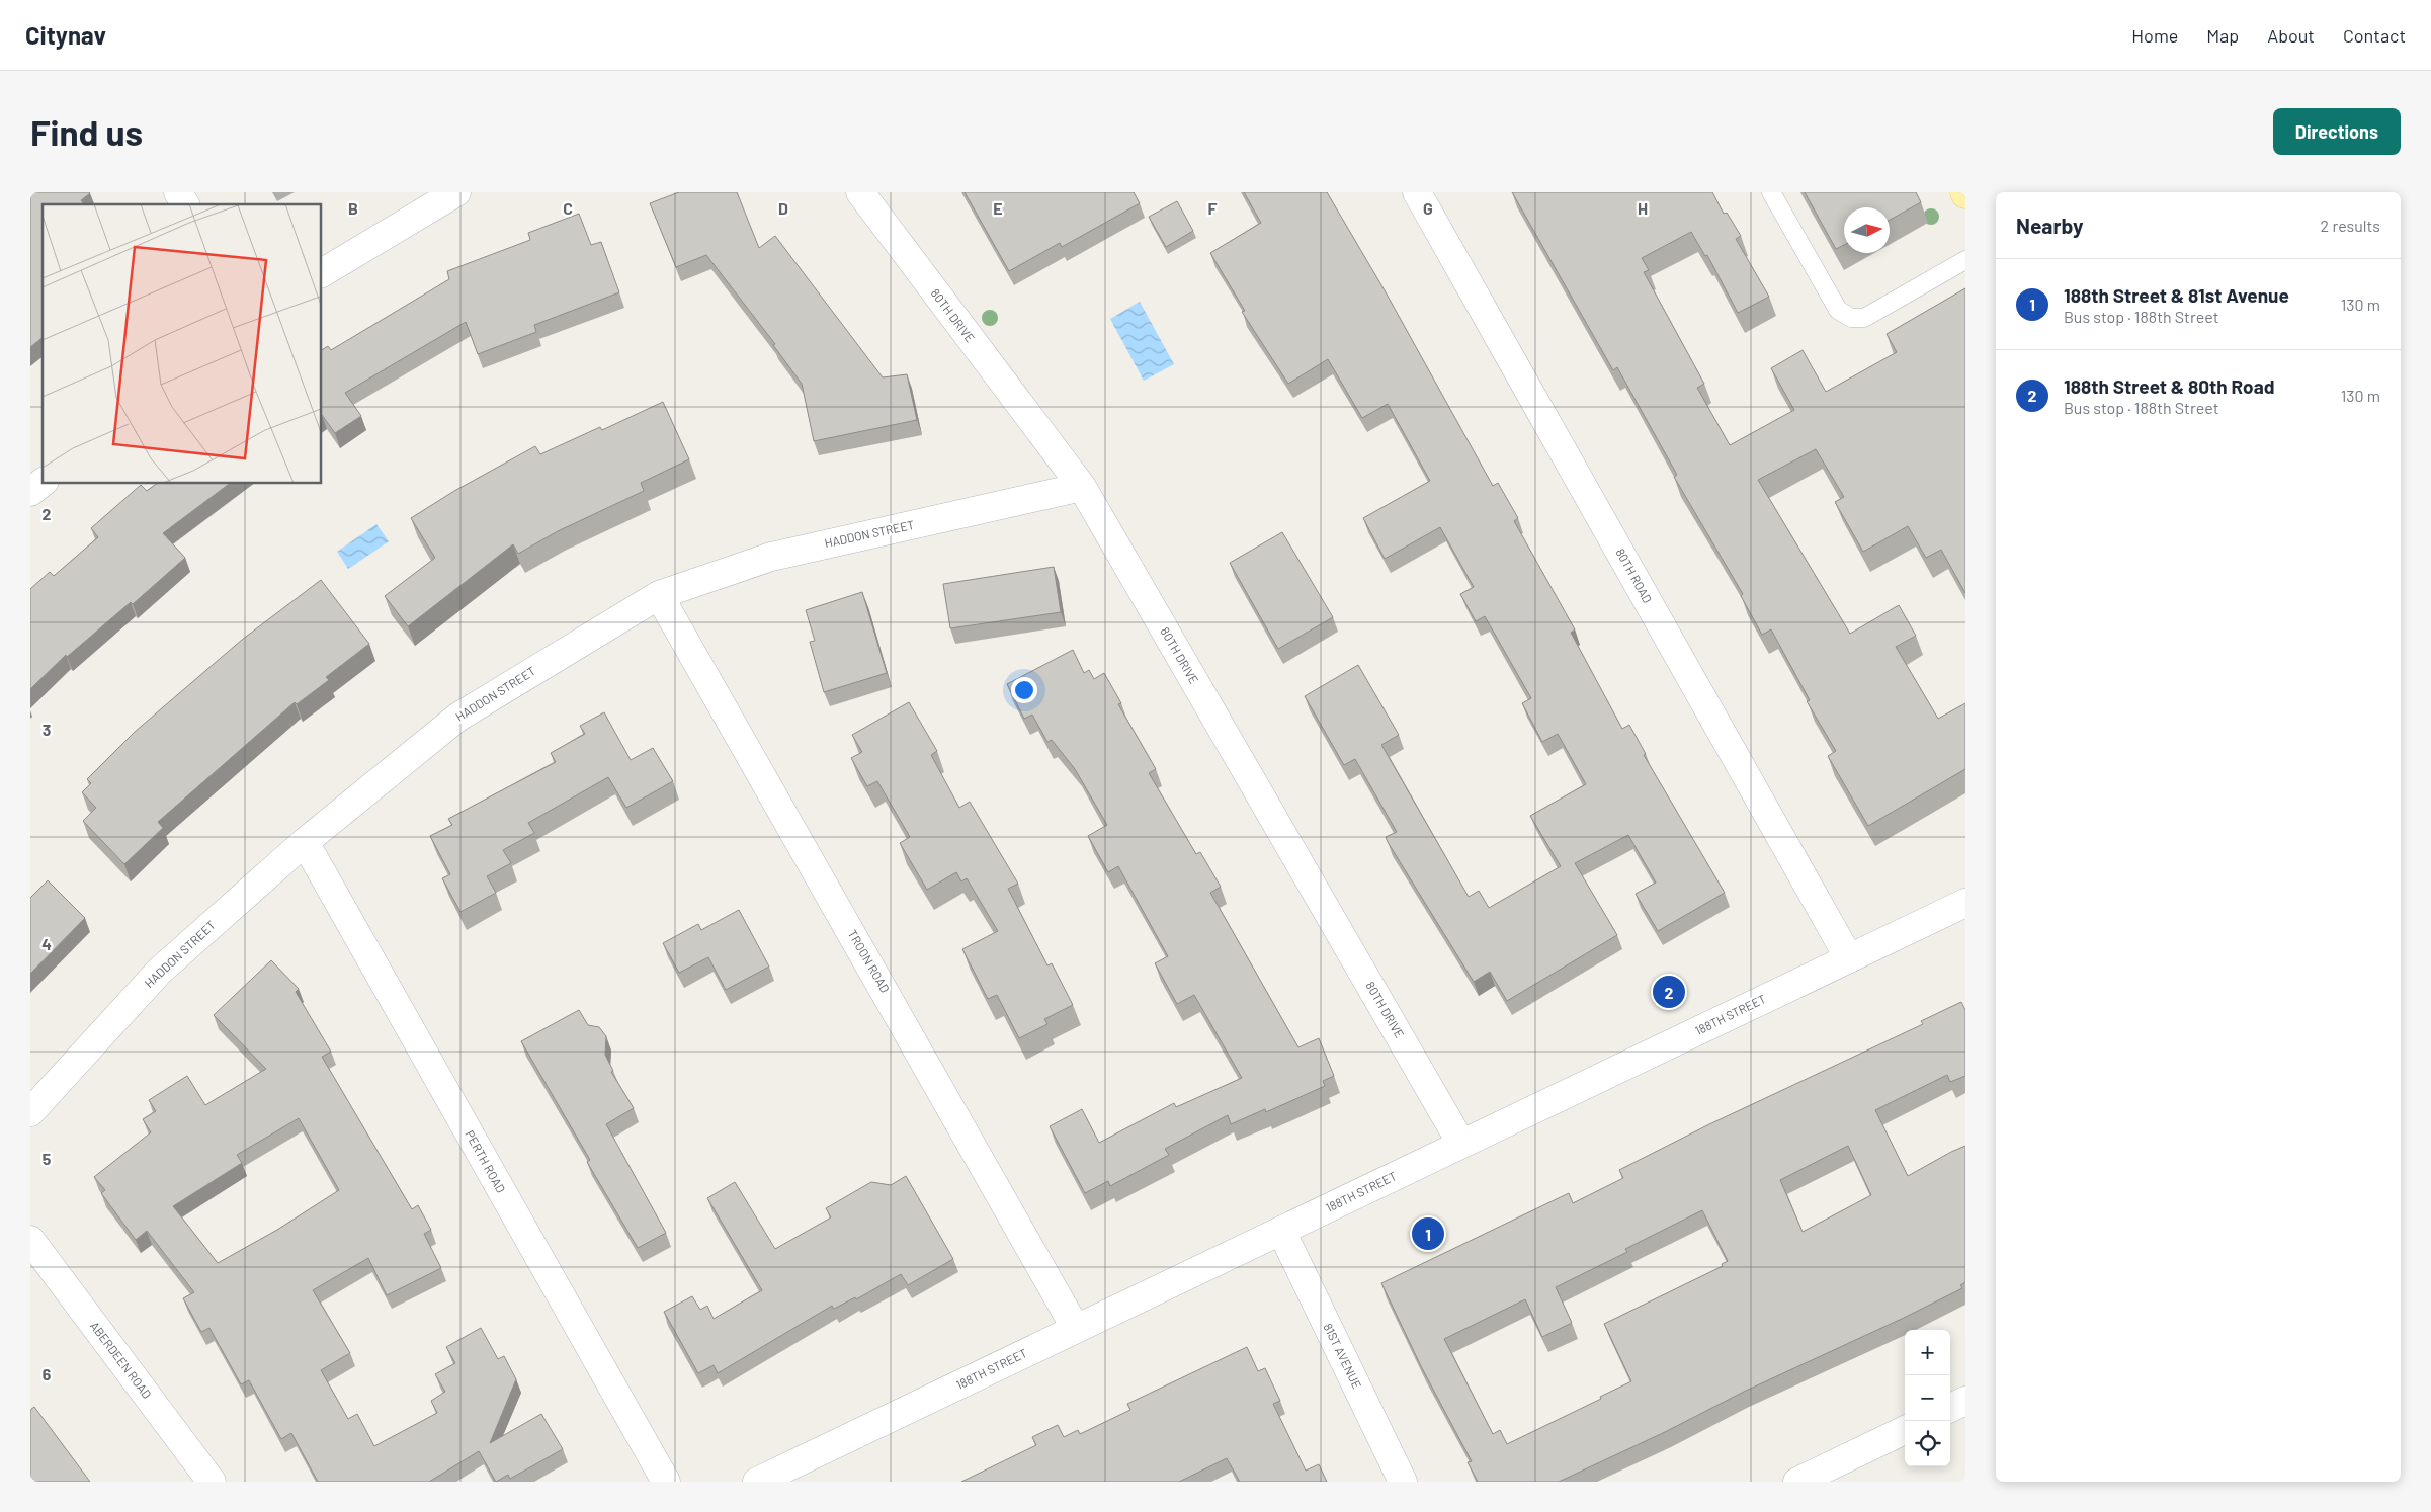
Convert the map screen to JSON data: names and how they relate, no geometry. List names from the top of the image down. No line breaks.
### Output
{"streets":{"street":["80TH DRIVE","HADDON STREET","80TH ROAD","TROON ROAD","188TH STREET","PERTH ROAD","81ST AVENUE","ABERDEEN ROAD"]},"crossings":[["80TH DRIVE","HADDON STREET"],["80TH DRIVE","188TH STREET"],["HADDON STREET","TROON ROAD"],["HADDON STREET","PERTH ROAD"],["80TH ROAD","188TH STREET"],["TROON ROAD","188TH STREET"],["188TH STREET","81ST AVENUE"]],"north":"right","page":{"header":"Citynav","nav":["Home","Map","About","Contact"],"buttons":"Directions","title":"Find us","heading":["Nearby","2 results"],"list":[{"mark":"1","name":"188th Street & 81st Avenue","note":"Bus stop · 188th Street","value":"130 m"},{"mark":"2","name":"188th Street & 80th Road","note":"Bus stop · 188th Street","value":"130 m"}],"pins":["2","1"],"map_buttons":["+","−"]},"grid":{"columns":["B","C","D","E","F","G","H"],"rows":["2","3","4","5","6"]}}
